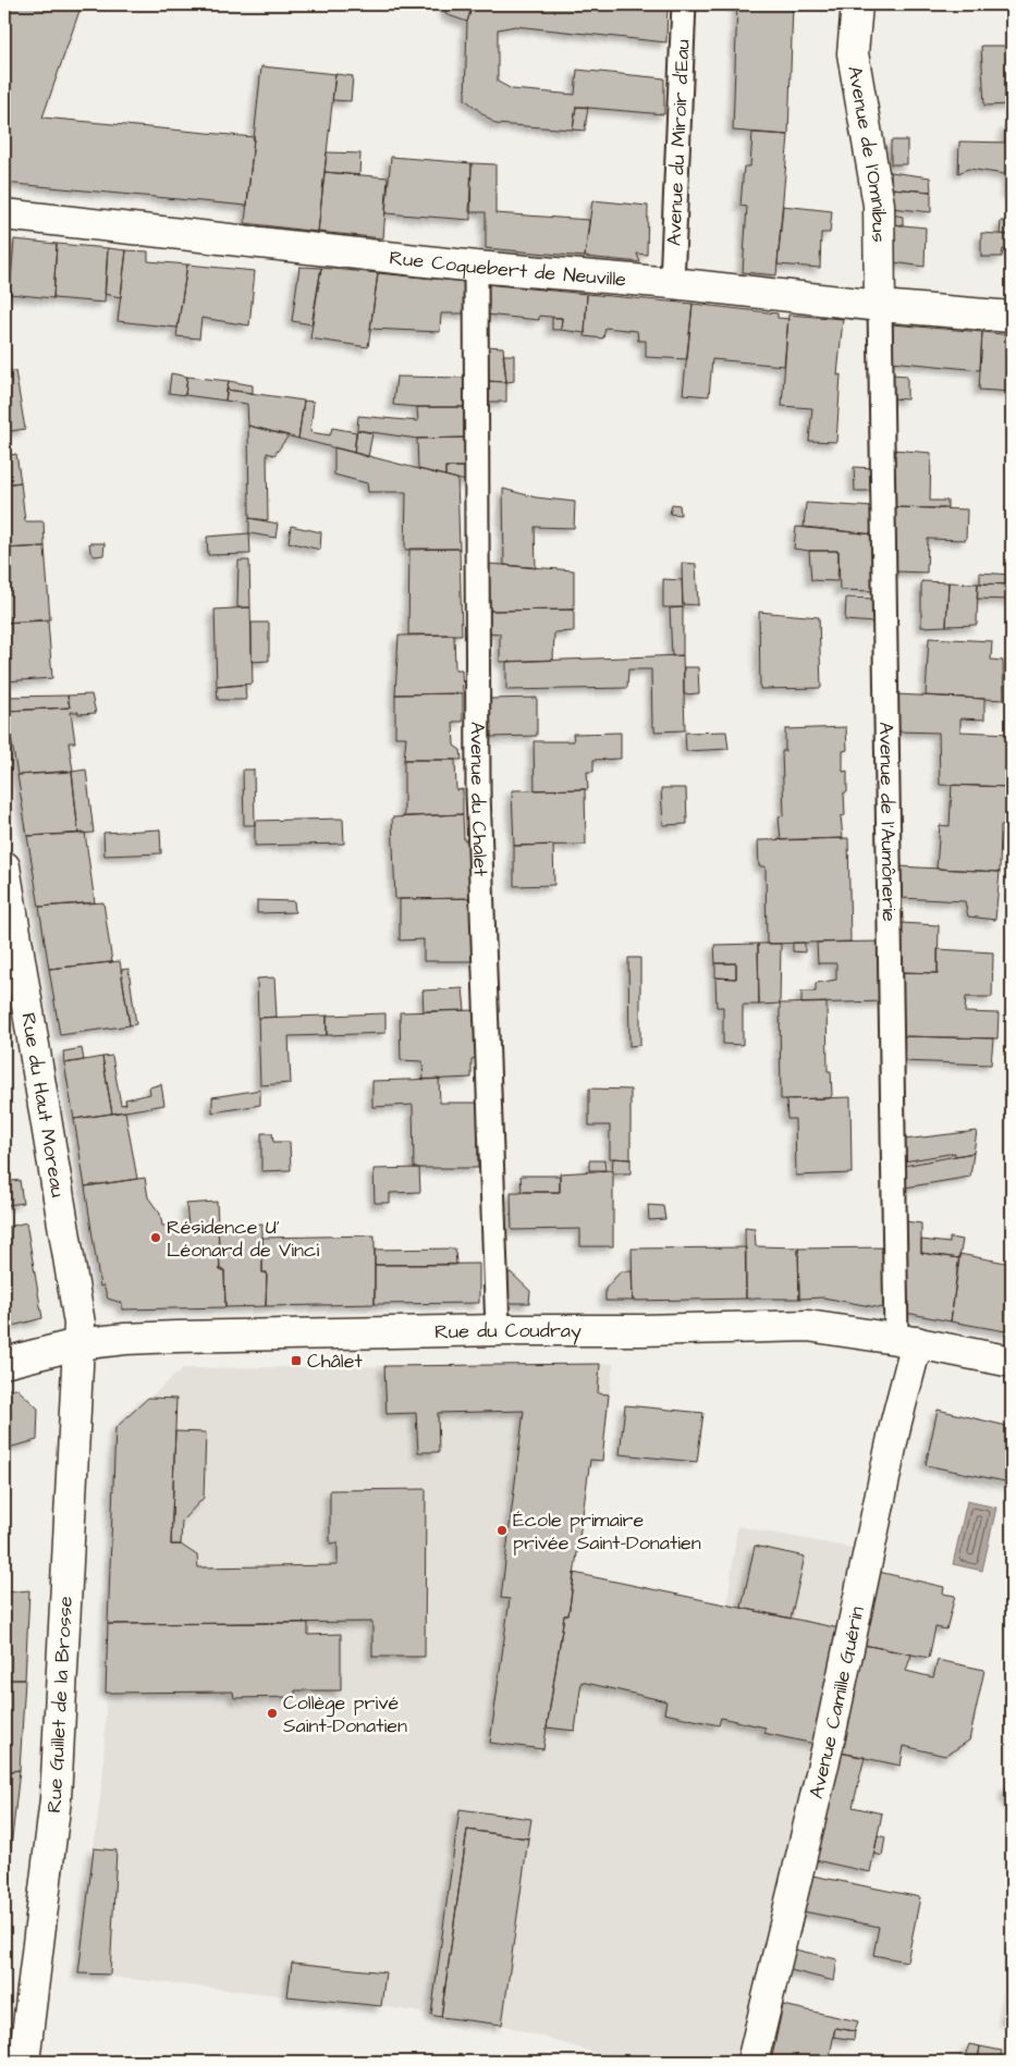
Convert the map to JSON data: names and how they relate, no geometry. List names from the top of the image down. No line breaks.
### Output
{"streets":{"street":["Avenue de l'Omnibus","Rue Coquebert de Neuville","Rue du Haut Moreau","Rue du Coudray","Avenue Camille Guérin","Rue Guillet de la Brosse"],"lane":["Avenue du Miroir d'Eau","Avenue du Chalet","Avenue de l'Aumônerie"]},"crossings":[["Avenue du Miroir d'Eau","Rue Coquebert de Neuville"],["Avenue de l'Omnibus","Rue Coquebert de Neuville"],["Avenue de l'Omnibus","Avenue de l'Aumônerie"],["Rue Coquebert de Neuville","Avenue du Chalet"],["Rue Coquebert de Neuville","Avenue de l'Aumônerie"],["Avenue du Chalet","Rue du Coudray"],["Avenue de l'Aumônerie","Rue du Coudray"],["Avenue de l'Aumônerie","Avenue Camille Guérin"],["Rue du Haut Moreau","Rue du Coudray"],["Rue du Haut Moreau","Rue Guillet de la Brosse"],["Rue du Coudray","Avenue Camille Guérin"],["Rue du Coudray","Rue Guillet de la Brosse"]],"places":{"other":["Résidence U' Léonard de Vinci","École primaire privée Saint-Donatien","Collège privé Saint-Donatien"],"transit":["Châlet"]}}
